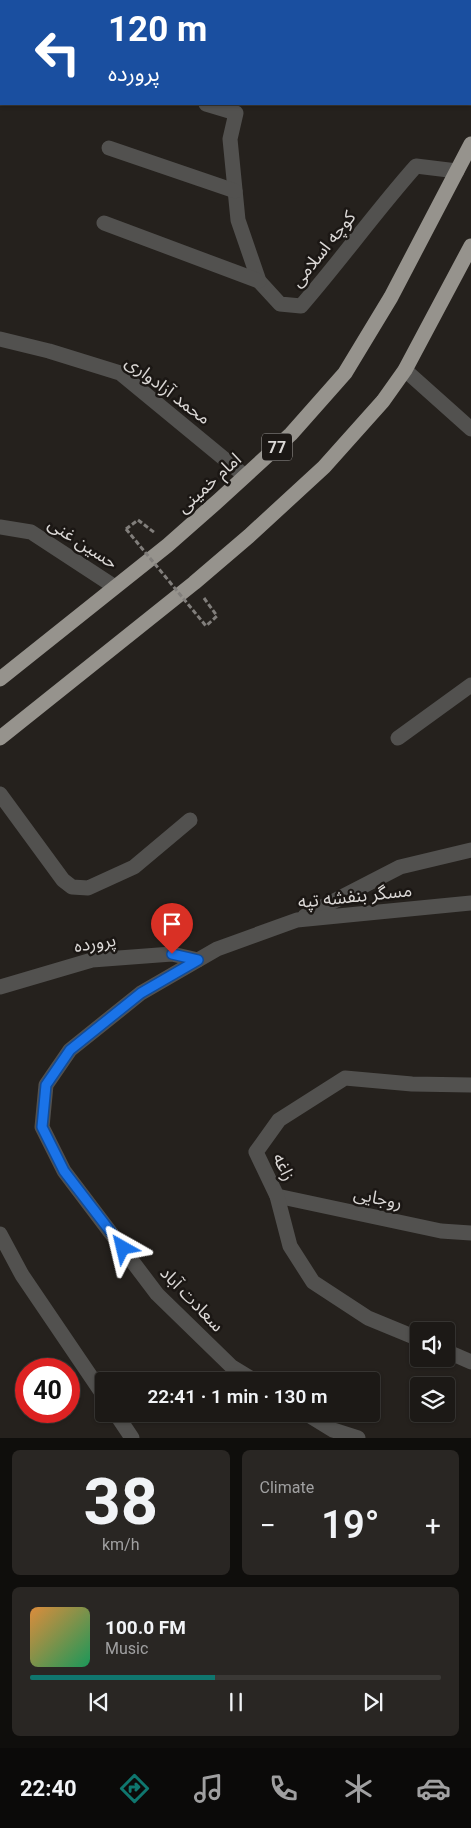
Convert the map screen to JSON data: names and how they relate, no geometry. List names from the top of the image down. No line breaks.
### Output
{"streets":{"highway":["77","امام خمینی"],"street":["کوچه اسلامی","محمد آزادواری","حسین غنی","مسگر بنفشه تپه","پرورده","زاغه","روجایی","سعادت آباد"]},"crossings":[["کوچه اسلامی","امام خمینی"],["محمد آزادواری","امام خمینی"],["امام خمینی","حسین غنی"],["مسگر بنفشه تپه","سعادت آباد"],["پرورده","سعادت آباد"],["زاغه","روجایی"]],"page":{"turn":["120 m","پرورده"],"limit":"40","trip":"22:41 · 1 min · 130 m","tile":[["38","km/h"],"Climate"],"heat":["−","19°","+"],"song":["100.0 FM","Music"],"tabs":"22:40"}}
